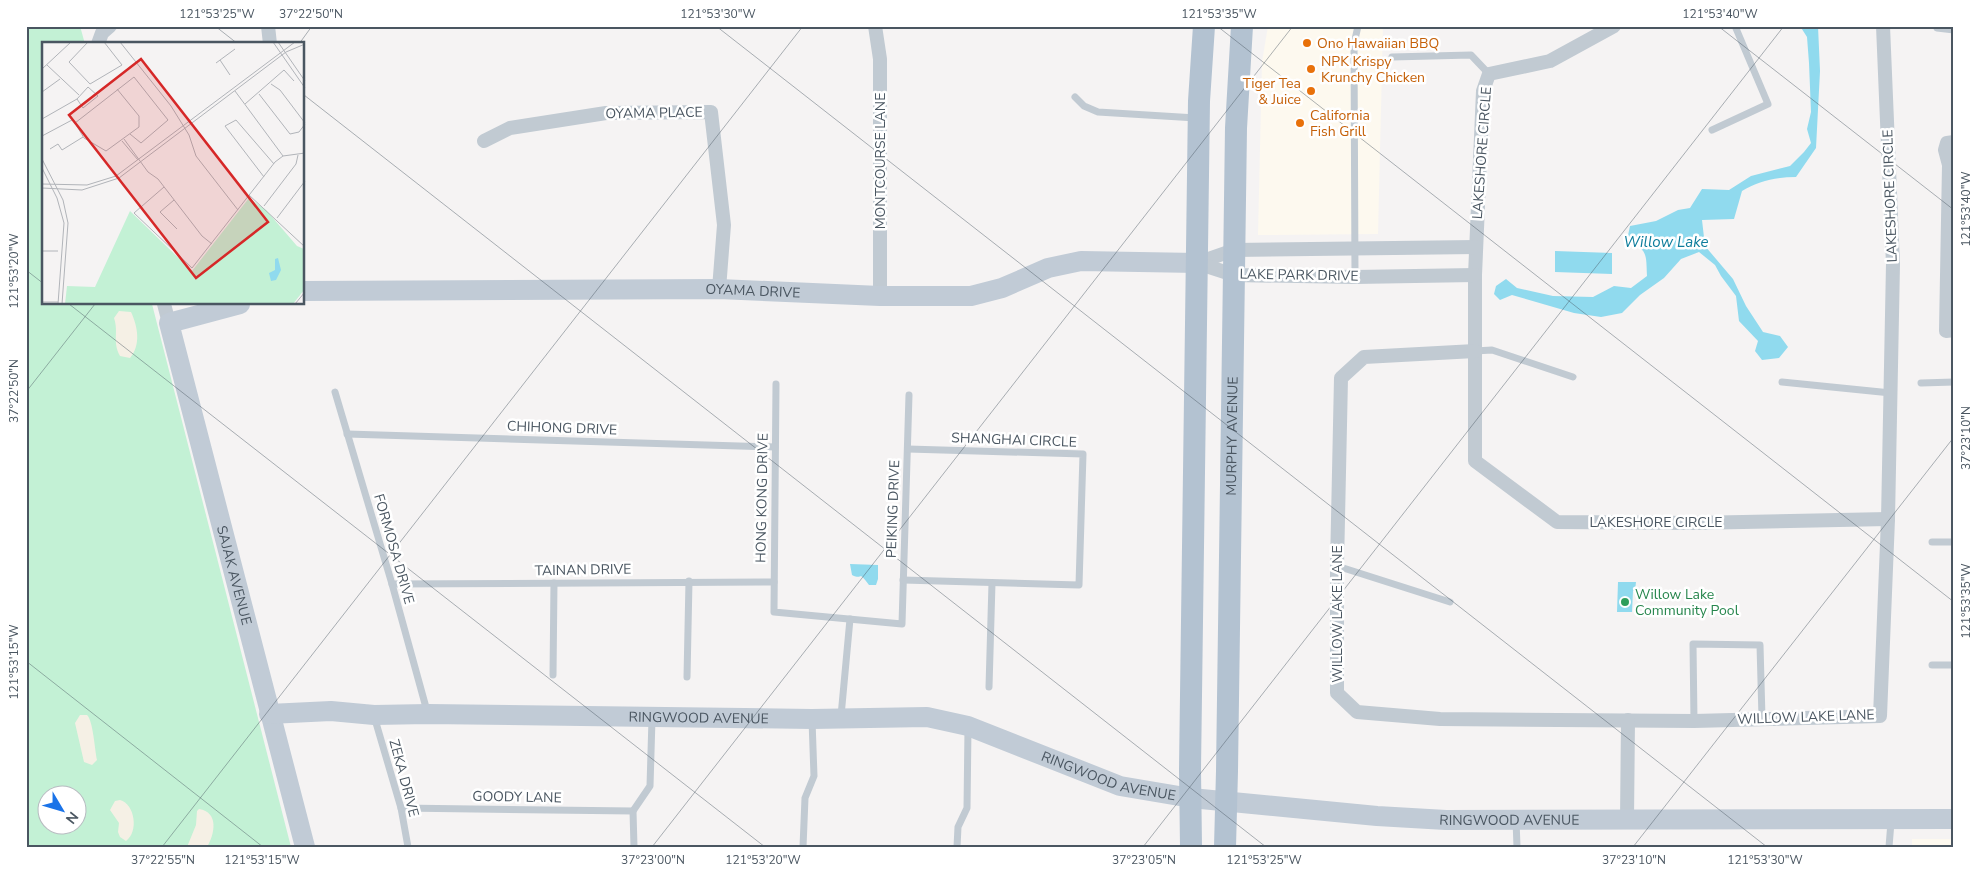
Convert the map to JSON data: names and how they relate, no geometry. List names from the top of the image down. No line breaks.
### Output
{"streets":{"main road":["MURPHY AVENUE"],"street":["OYAMA PLACE","LAKESHORE CIRCLE","MONTCOURSE LANE","LAKE PARK DRIVE","OYAMA DRIVE","SAJAK AVENUE","WILLOW LAKE LANE","RINGWOOD AVENUE"],"lane":["CHIHONG DRIVE","SHANGHAI CIRCLE","HONG KONG DRIVE","PEIKING DRIVE","FORMOSA DRIVE","TAINAN DRIVE","ZEKA DRIVE","GOODY LANE"]},"crossings":[["OYAMA PLACE","OYAMA DRIVE"],["LAKESHORE CIRCLE","LAKE PARK DRIVE"],["LAKESHORE CIRCLE","WILLOW LAKE LANE"],["MONTCOURSE LANE","OYAMA DRIVE"],["LAKE PARK DRIVE","OYAMA DRIVE"],["LAKE PARK DRIVE","MURPHY AVENUE"],["CHIHONG DRIVE","HONG KONG DRIVE"],["CHIHONG DRIVE","FORMOSA DRIVE"],["MURPHY AVENUE","RINGWOOD AVENUE"],["SHANGHAI CIRCLE","PEIKING DRIVE"],["HONG KONG DRIVE","PEIKING DRIVE"],["HONG KONG DRIVE","TAINAN DRIVE"],["FORMOSA DRIVE","TAINAN DRIVE"],["FORMOSA DRIVE","RINGWOOD AVENUE"],["SAJAK AVENUE","RINGWOOD AVENUE"],["RINGWOOD AVENUE","ZEKA DRIVE"],["ZEKA DRIVE","GOODY LANE"]],"water":["Willow Lake"],"places":["Ono Hawaiian BBQ","NPK Krispy Krunchy Chicken","Tiger Tea & Juice","California Fish Grill","Willow Lake Community Pool"],"north":"bottom right","coordinates":["121°53'25\"W","37°22'50\"N","121°53'30\"W","121°53'35\"W","121°53'40\"W","121°53'20\"W","37°23'10\"N","121°53'15\"W","37°22'55\"N","37°23'00\"N","37°23'05\"N"]}
